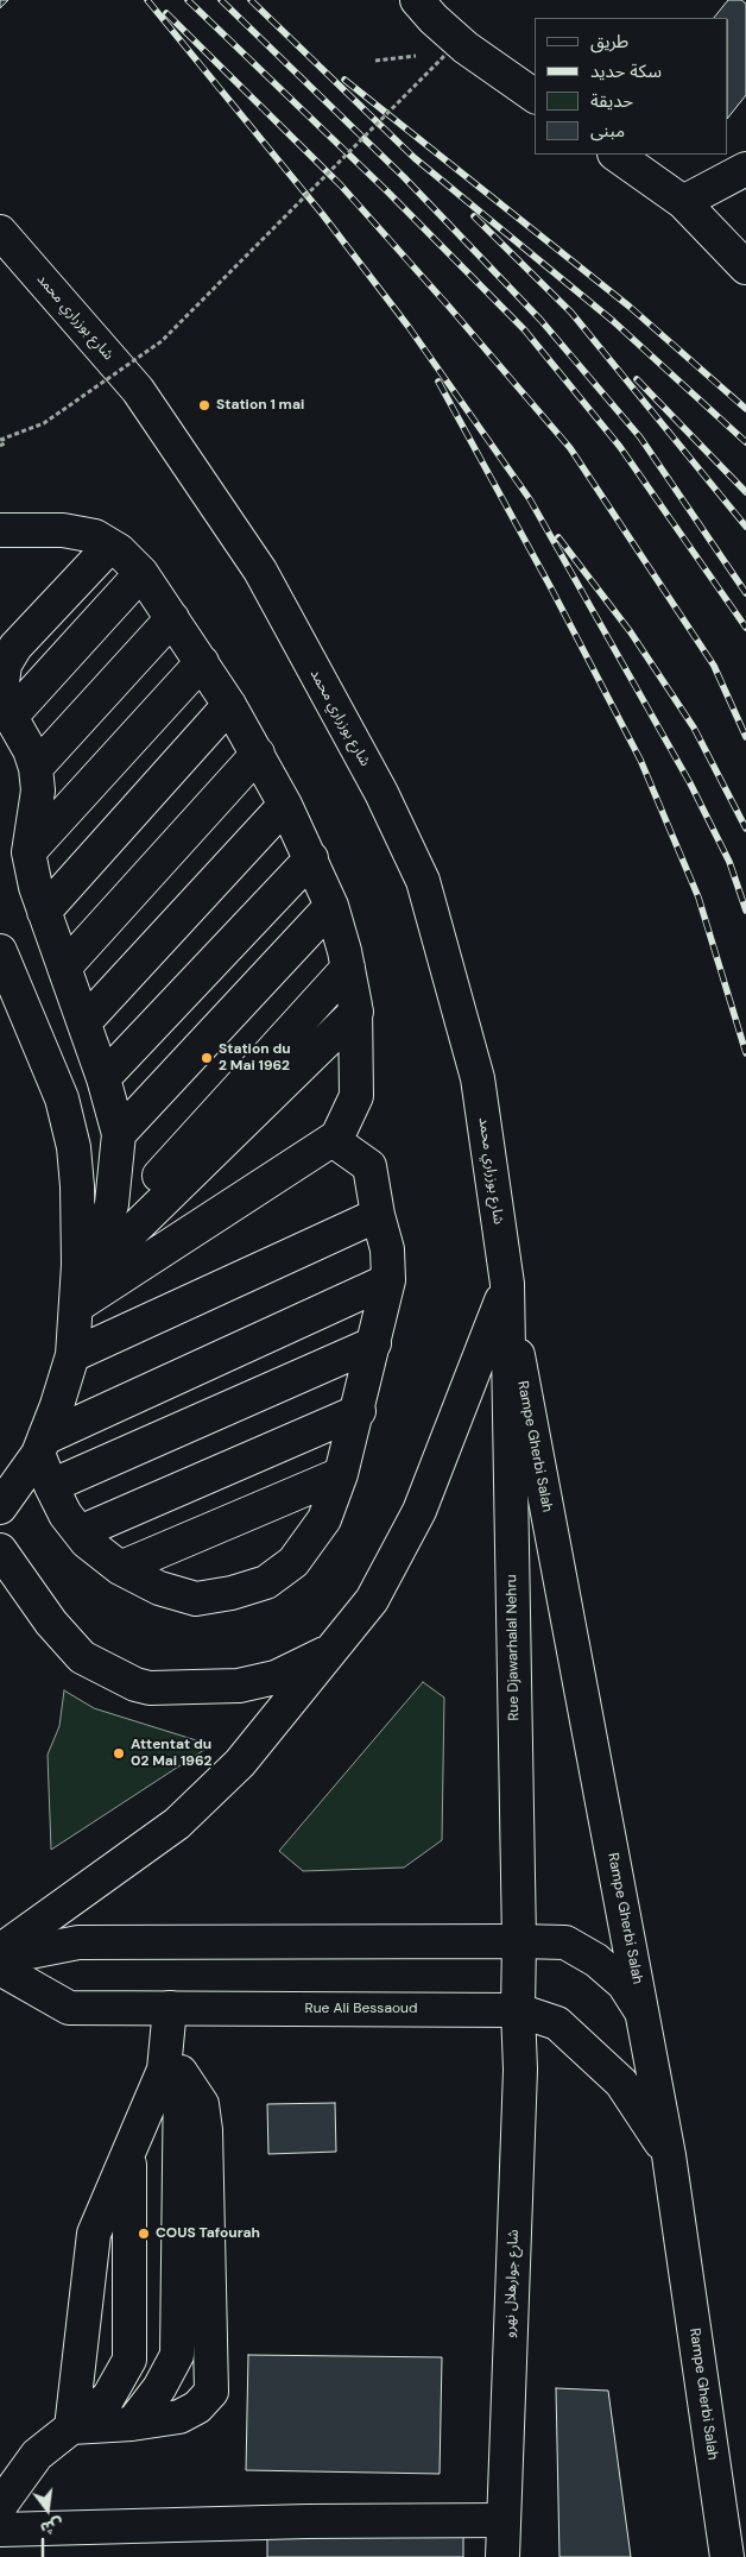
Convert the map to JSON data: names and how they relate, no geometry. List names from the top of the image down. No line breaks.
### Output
{"streets":{"main road":["شارع بوزراري محمد","Rampe Gherbi Salah","Rue Djawarhalal Nehru","Rue Ali Bessaoud","شارع جوارهلال نهرو"]},"crossings":[["شارع بوزراري محمد","Rampe Gherbi Salah"],["شارع بوزراري محمد","Rue Djawarhalal Nehru"],["Rampe Gherbi Salah","Rue Djawarhalal Nehru"],["Rampe Gherbi Salah","Rue Ali Bessaoud"],["Rue Djawarhalal Nehru","Rue Ali Bessaoud"],["Rue Djawarhalal Nehru","شارع جوارهلال نهرو"],["Rue Ali Bessaoud","شارع جوارهلال نهرو"]],"places":["Station 1 mai","Station du 2 Mai 1962","Attentat du 02 Mai 1962","COUS Tafourah"],"legend":["طريق","سكة حديد","حديقة","مبنى"],"north":"bottom"}
